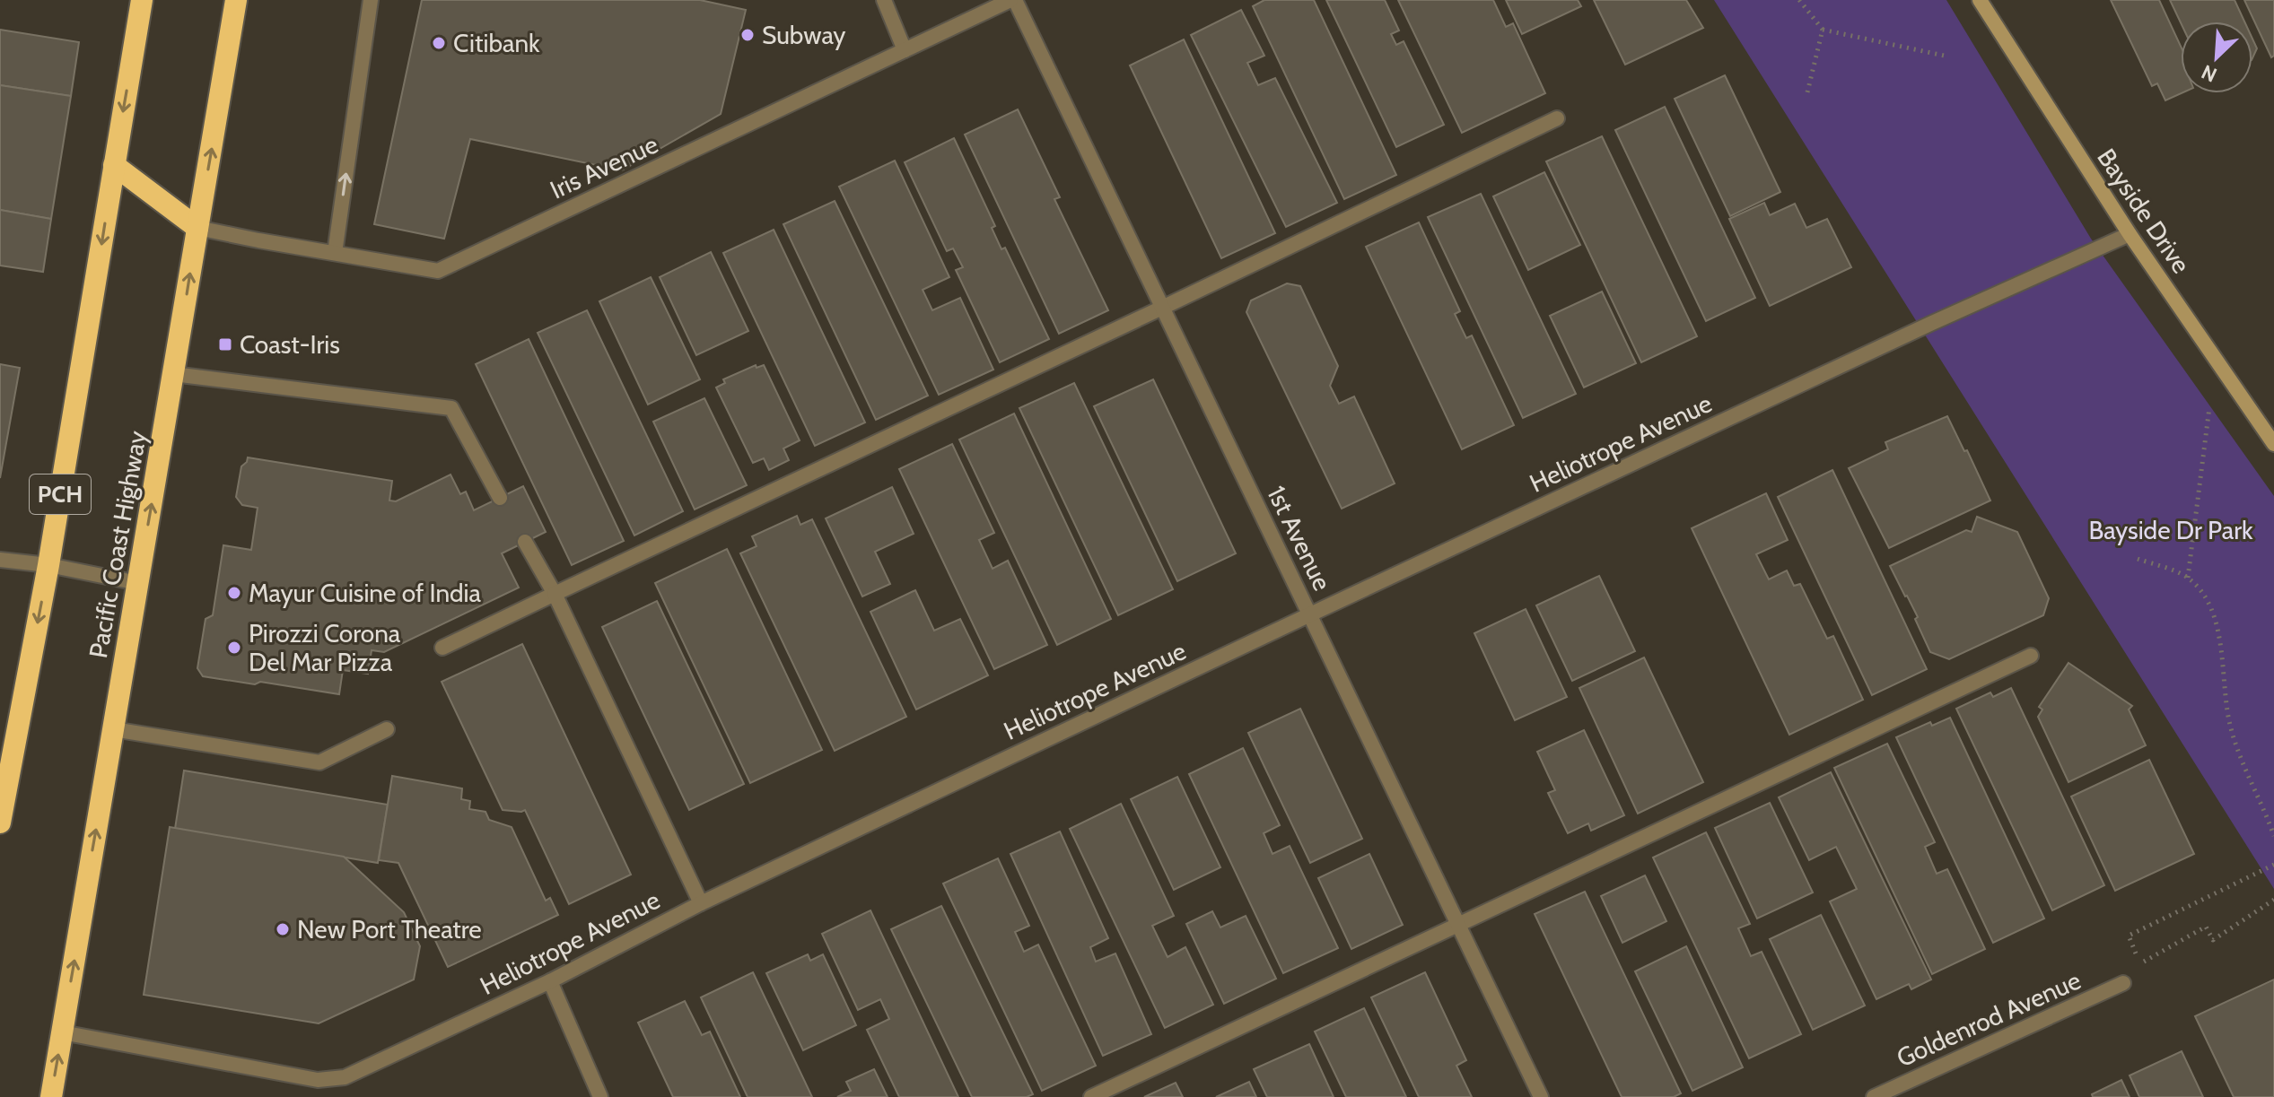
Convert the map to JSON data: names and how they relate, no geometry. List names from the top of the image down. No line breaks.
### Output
{"streets":{"highway":["PCH","Pacific Coast Highway"],"main road":["Bayside Drive"],"street":["Iris Avenue","Heliotrope Avenue","1st Avenue","Goldenrod Avenue"]},"crossings":[["Iris Avenue","1st Avenue"],["Iris Avenue","Pacific Coast Highway"],["Bayside Drive","Heliotrope Avenue"],["Heliotrope Avenue","1st Avenue"],["Heliotrope Avenue","Pacific Coast Highway"]],"parks":["Bayside Dr Park"],"places":{"other":["Subway","Citibank","Mayur Cuisine of India","Pirozzi Corona Del Mar Pizza","New Port Theatre"],"transit":["Coast-Iris"]},"north":"bottom left"}
